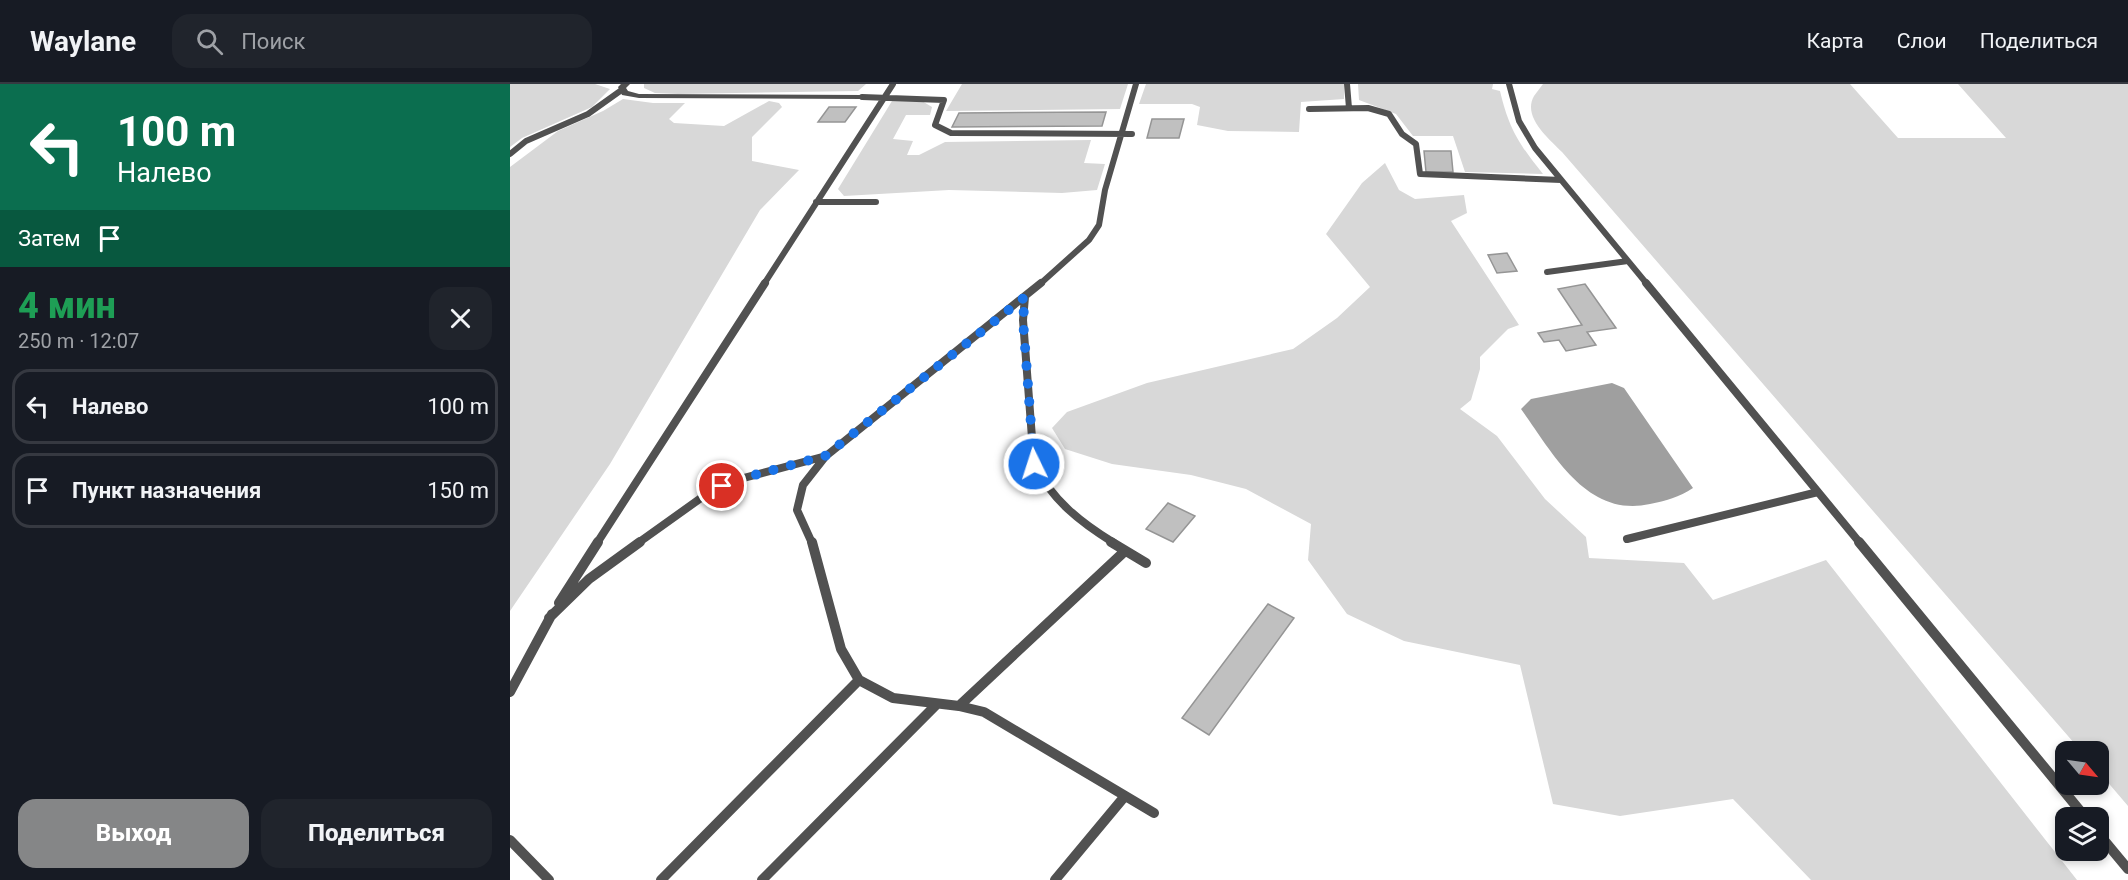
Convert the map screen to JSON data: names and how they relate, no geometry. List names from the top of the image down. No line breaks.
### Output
{"north":"bottom right","page":{"header":"Waylane","search":"Поиск","nav":["Карта","Слои","Поделиться"],"turn":["100 m","Налево"],"then":"Затем","heading":["4 мин","250 m · 12:07"],"list":[{"name":"Налево","value":"100 m"},{"name":"Пункт назначения","value":"150 m"}],"buttons":["Выход","Поделиться"]}}
